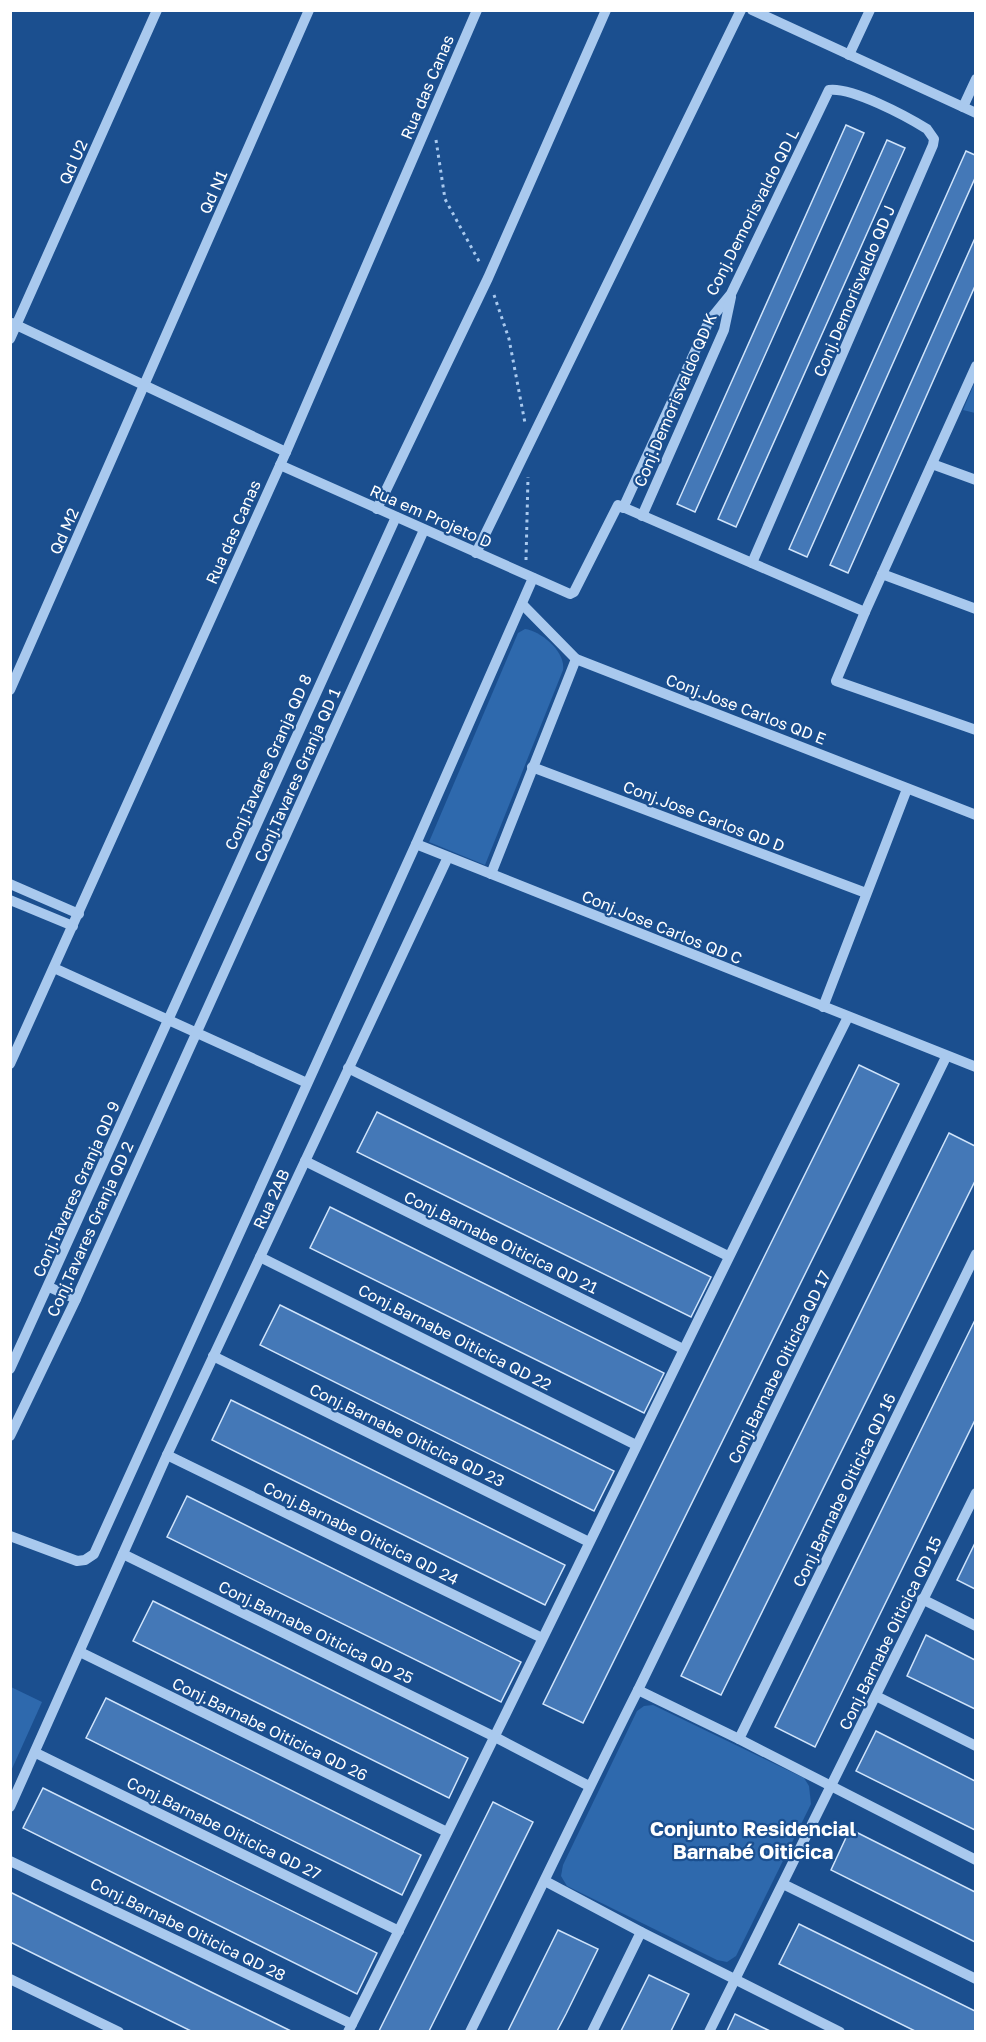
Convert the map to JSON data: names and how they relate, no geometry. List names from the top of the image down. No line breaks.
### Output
{"streets":{"street":["Rua das Canas","Qd U2","Qd N1","Conj.Demorisvaldo QD L","Conj.Demorisvaldo QD J","Conj.Demorisvaldo QD K","Rua em Projeto D","Qd M2","Conj.Jose Carlos QD E","Conj.Tavares Granja QD 8","Conj.Tavares Granja QD 1","Conj.Jose Carlos QD D","Conj.Jose Carlos QD C","Conj.Tavares Granja QD 9","Rua 2AB","Conj.Tavares Granja QD 2","Conj.Barnabe Oiticica QD 21","Conj.Barnabe Oiticica QD 22","Conj.Barnabe Oiticica QD 17","Conj.Barnabe Oiticica QD 23","Conj.Barnabe Oiticica QD 16","Conj.Barnabe Oiticica QD 24","Conj.Barnabe Oiticica QD 25","Conj.Barnabe Oiticica QD 15","Conj.Barnabe Oiticica QD 26","Conj.Barnabe Oiticica QD 27","Conj.Barnabe Oiticica QD 28"]},"crossings":[["Rua das Canas","Rua em Projeto D"],["Qd N1","Qd M2"],["Conj.Demorisvaldo QD L","Conj.Demorisvaldo QD J"],["Conj.Demorisvaldo QD L","Conj.Demorisvaldo QD K"],["Conj.Demorisvaldo QD L","Rua em Projeto D"],["Rua em Projeto D","Conj.Tavares Granja QD 8"],["Rua em Projeto D","Conj.Tavares Granja QD 1"],["Conj.Tavares Granja QD 8","Conj.Tavares Granja QD 9"],["Conj.Tavares Granja QD 1","Conj.Tavares Granja QD 2"],["Conj.Jose Carlos QD C","Rua 2AB"],["Conj.Jose Carlos QD C","Conj.Barnabe Oiticica QD 17"],["Rua 2AB","Conj.Barnabe Oiticica QD 21"],["Rua 2AB","Conj.Barnabe Oiticica QD 22"],["Rua 2AB","Conj.Barnabe Oiticica QD 23"],["Rua 2AB","Conj.Barnabe Oiticica QD 24"],["Rua 2AB","Conj.Barnabe Oiticica QD 25"],["Rua 2AB","Conj.Barnabe Oiticica QD 26"],["Rua 2AB","Conj.Barnabe Oiticica QD 27"],["Conj.Barnabe Oiticica QD 17","Conj.Barnabe Oiticica QD 25"]],"districts":["Conjunto Residencial Barnabé Oiticica"]}
